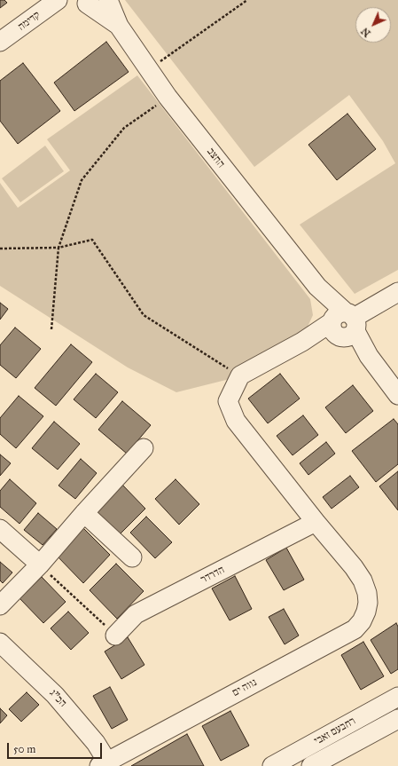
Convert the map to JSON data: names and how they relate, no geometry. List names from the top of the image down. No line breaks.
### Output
{"streets":{"street":["קדימה","החצב","הדרדר","נווה ים","הכ\"ג","רחבעם זאבי"]},"crossings":[["הדרדר","נווה ים"],["נווה ים","הכ\"ג"]],"scale_bar":"50 m","north":"bottom left"}
